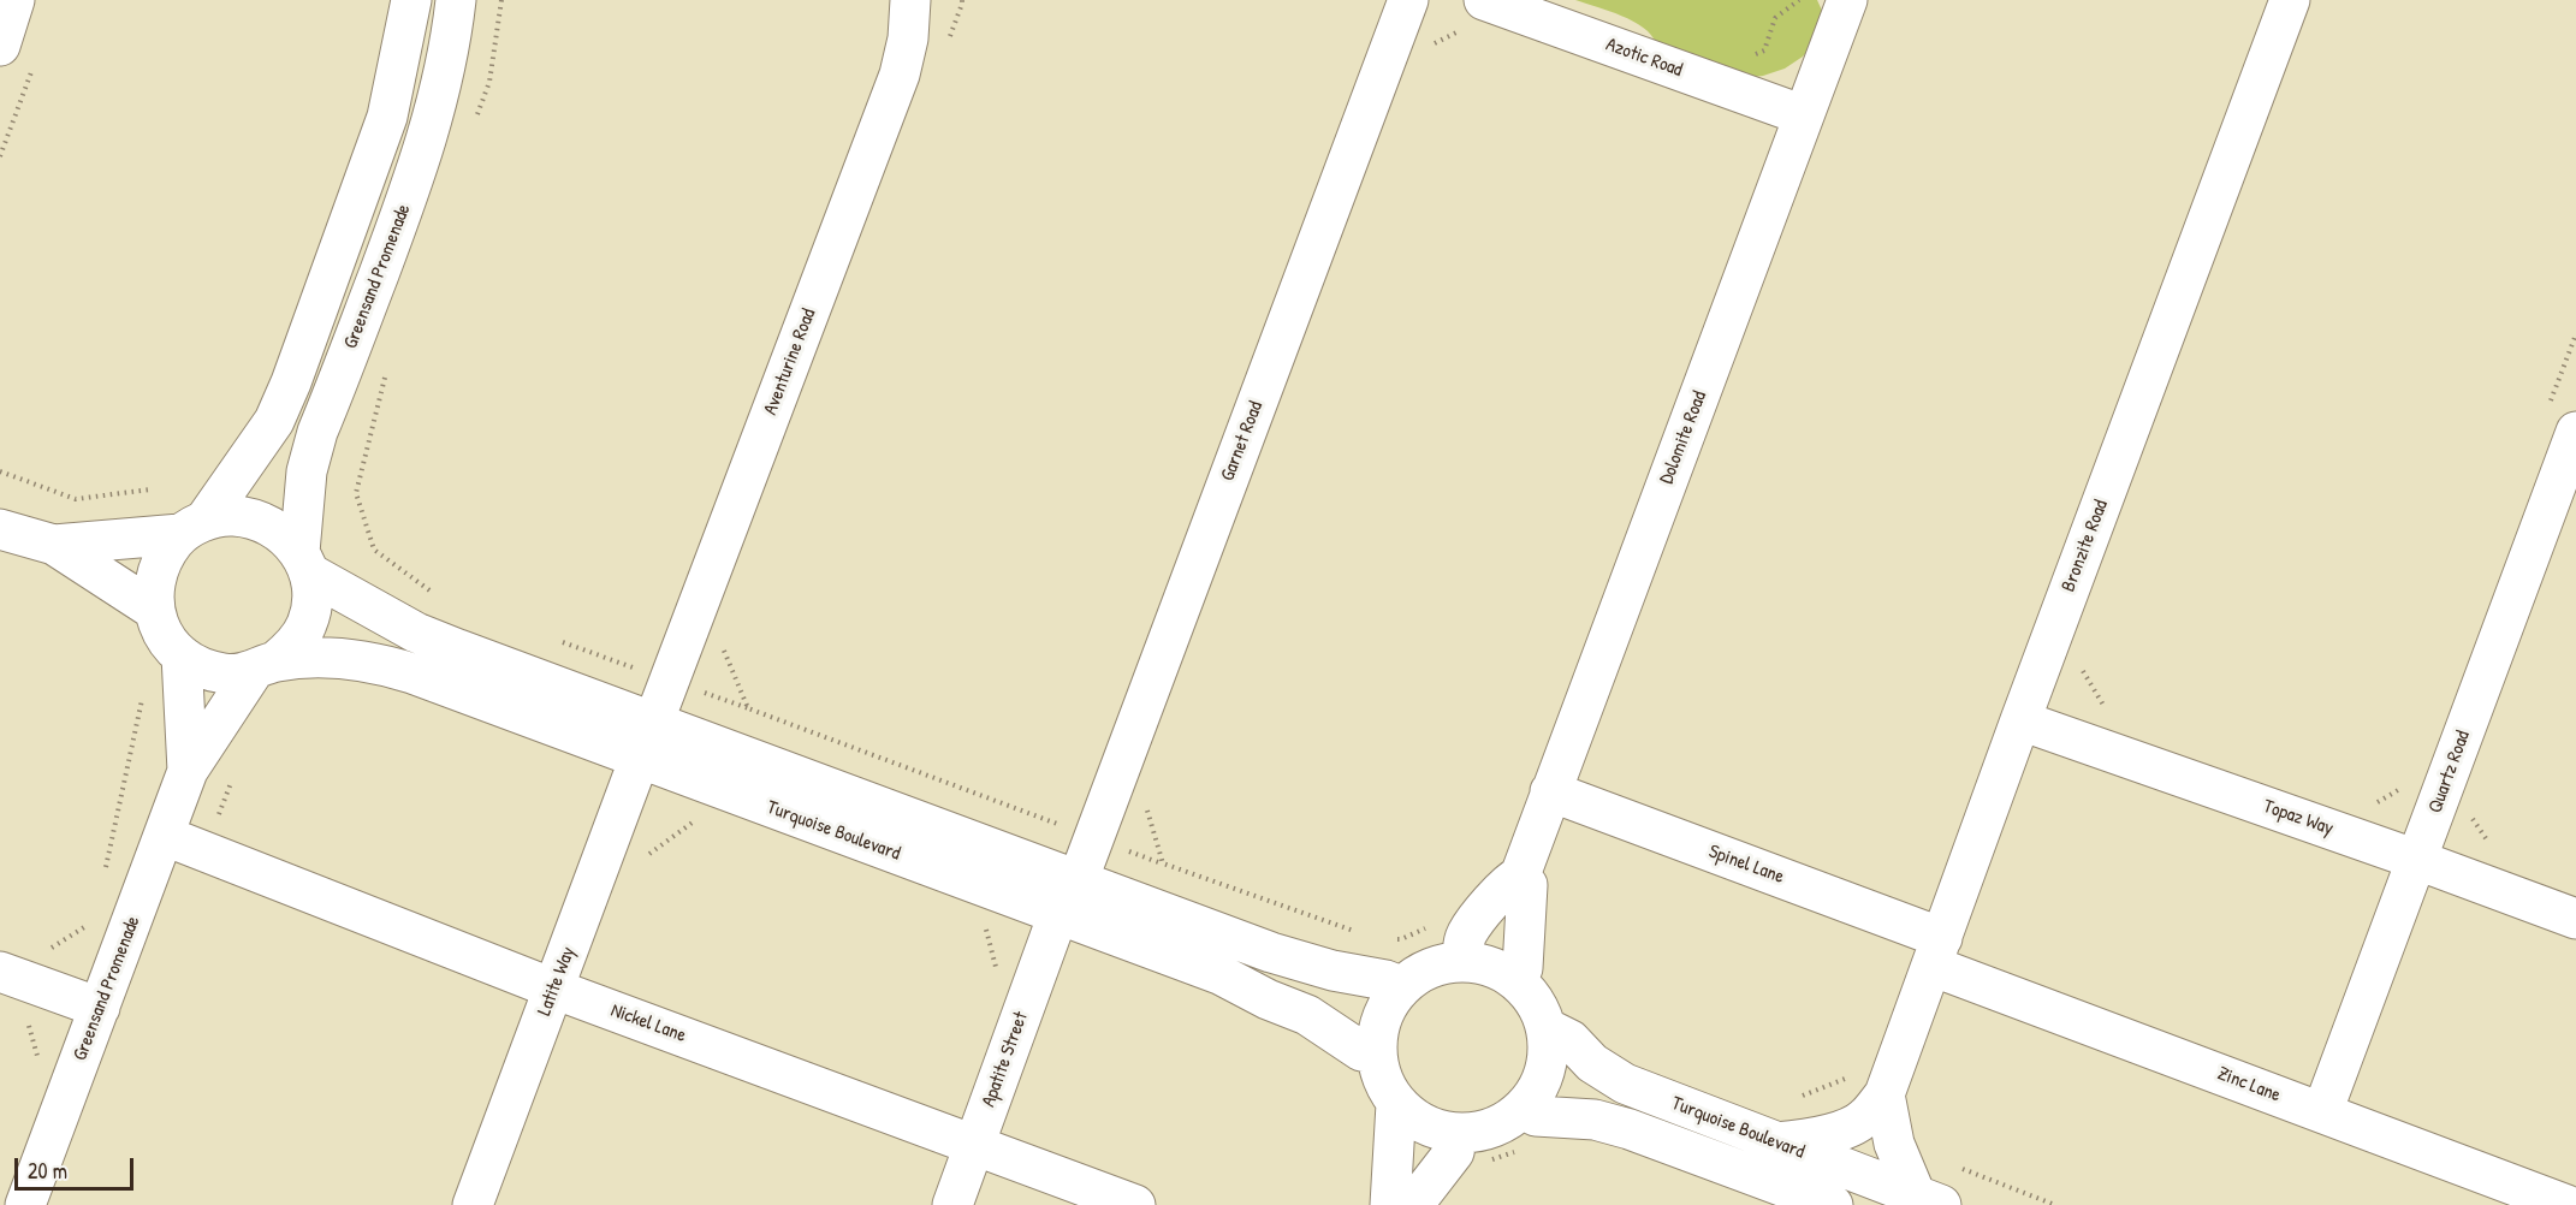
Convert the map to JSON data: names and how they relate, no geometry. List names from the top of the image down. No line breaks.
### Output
{"streets":{"street":["Azotic Road","Greensand Promenade","Aventurine Road","Dolomite Road","Garnet Road","Bronzite Road","Quartz Road","Topaz Way","Turquoise Boulevard","Spinel Lane","Latite Way","Nickel Lane","Apatite Street","Zinc Lane"]},"crossings":[["Azotic Road","Dolomite Road"],["Greensand Promenade","Turquoise Boulevard"],["Greensand Promenade","Nickel Lane"],["Aventurine Road","Turquoise Boulevard"],["Dolomite Road","Turquoise Boulevard"],["Dolomite Road","Spinel Lane"],["Garnet Road","Turquoise Boulevard"],["Garnet Road","Apatite Street"],["Bronzite Road","Topaz Way"],["Bronzite Road","Turquoise Boulevard"],["Bronzite Road","Spinel Lane"],["Bronzite Road","Zinc Lane"],["Quartz Road","Topaz Way"],["Quartz Road","Zinc Lane"],["Turquoise Boulevard","Latite Way"],["Turquoise Boulevard","Apatite Street"],["Spinel Lane","Zinc Lane"],["Latite Way","Nickel Lane"],["Nickel Lane","Apatite Street"]],"scale_bar":"20 m"}
